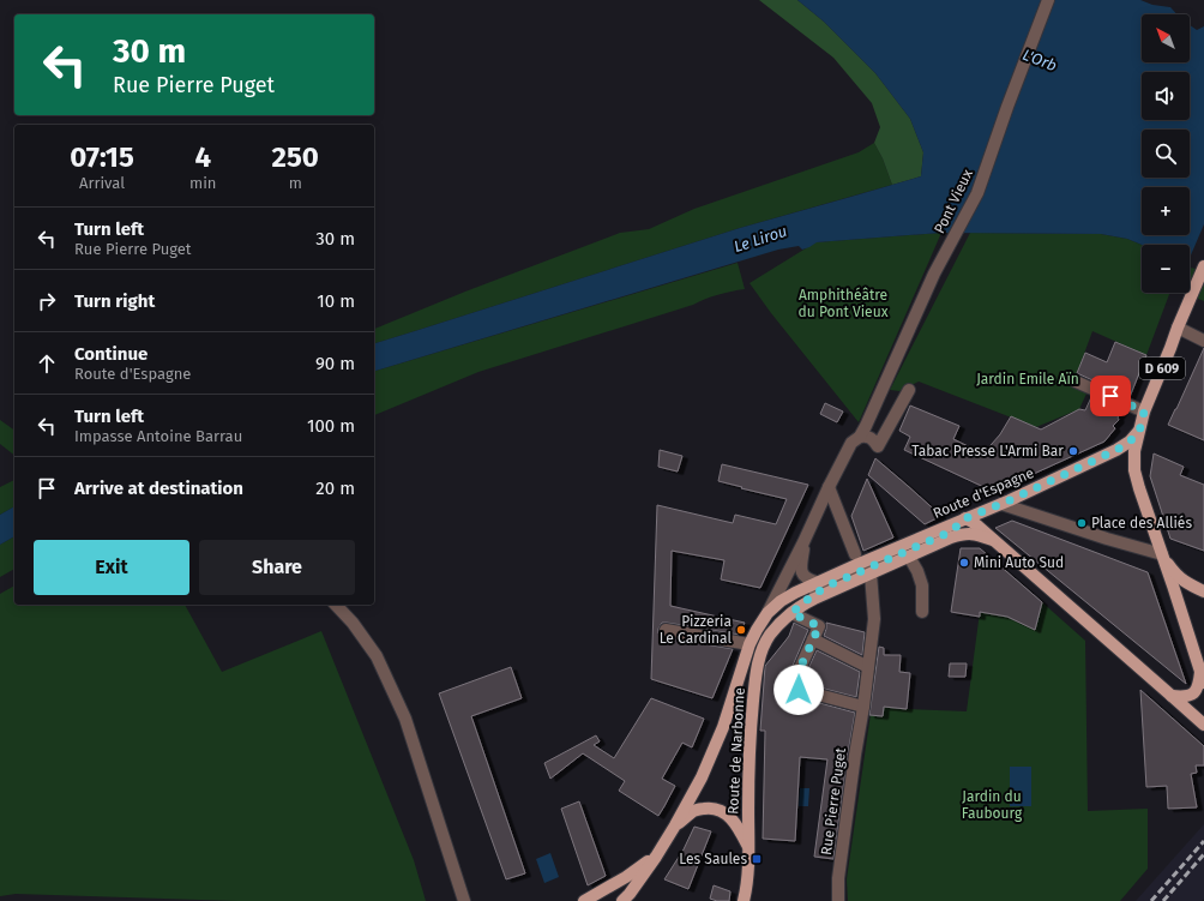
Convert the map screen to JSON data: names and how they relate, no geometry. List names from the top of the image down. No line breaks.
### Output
{"streets":{"main road":["D 609","Route d'Espagne","Route de Narbonne"],"street":["Pont Vieux","Rue Pierre Puget"]},"crossings":[["Pont Vieux","Route d'Espagne"],["D 609","Route d'Espagne"],["Route d'Espagne","Route de Narbonne"],["Route d'Espagne","Rue Pierre Puget"]],"water":["L'Orb","Le Lirou"],"parks":["Amphithéâtre du Pont Vieux","Jardin Emile Aïn","Jardin du Faubourg"],"places":{"other":["Tabac Presse L'Armi Bar","Place des Alliés","Mini Auto Sud","Pizzeria Le Cardinal"],"transit":["Les Saules"]},"north":"top left","page":{"map_buttons":["+","−"],"turn":["30 m","Rue Pierre Puget"],"eta":["07:15","Arrival","4","min","250","m"],"list":[{"name":"Turn left","note":"Rue Pierre Puget","value":"30 m"},{"name":"Turn right","value":"10 m"},{"name":"Continue","note":"Route d'Espagne","value":"90 m"},{"name":"Turn left","note":"Impasse Antoine Barrau","value":"100 m"},{"name":"Arrive at destination","value":"20 m"}],"buttons":["Exit","Share"]}}
